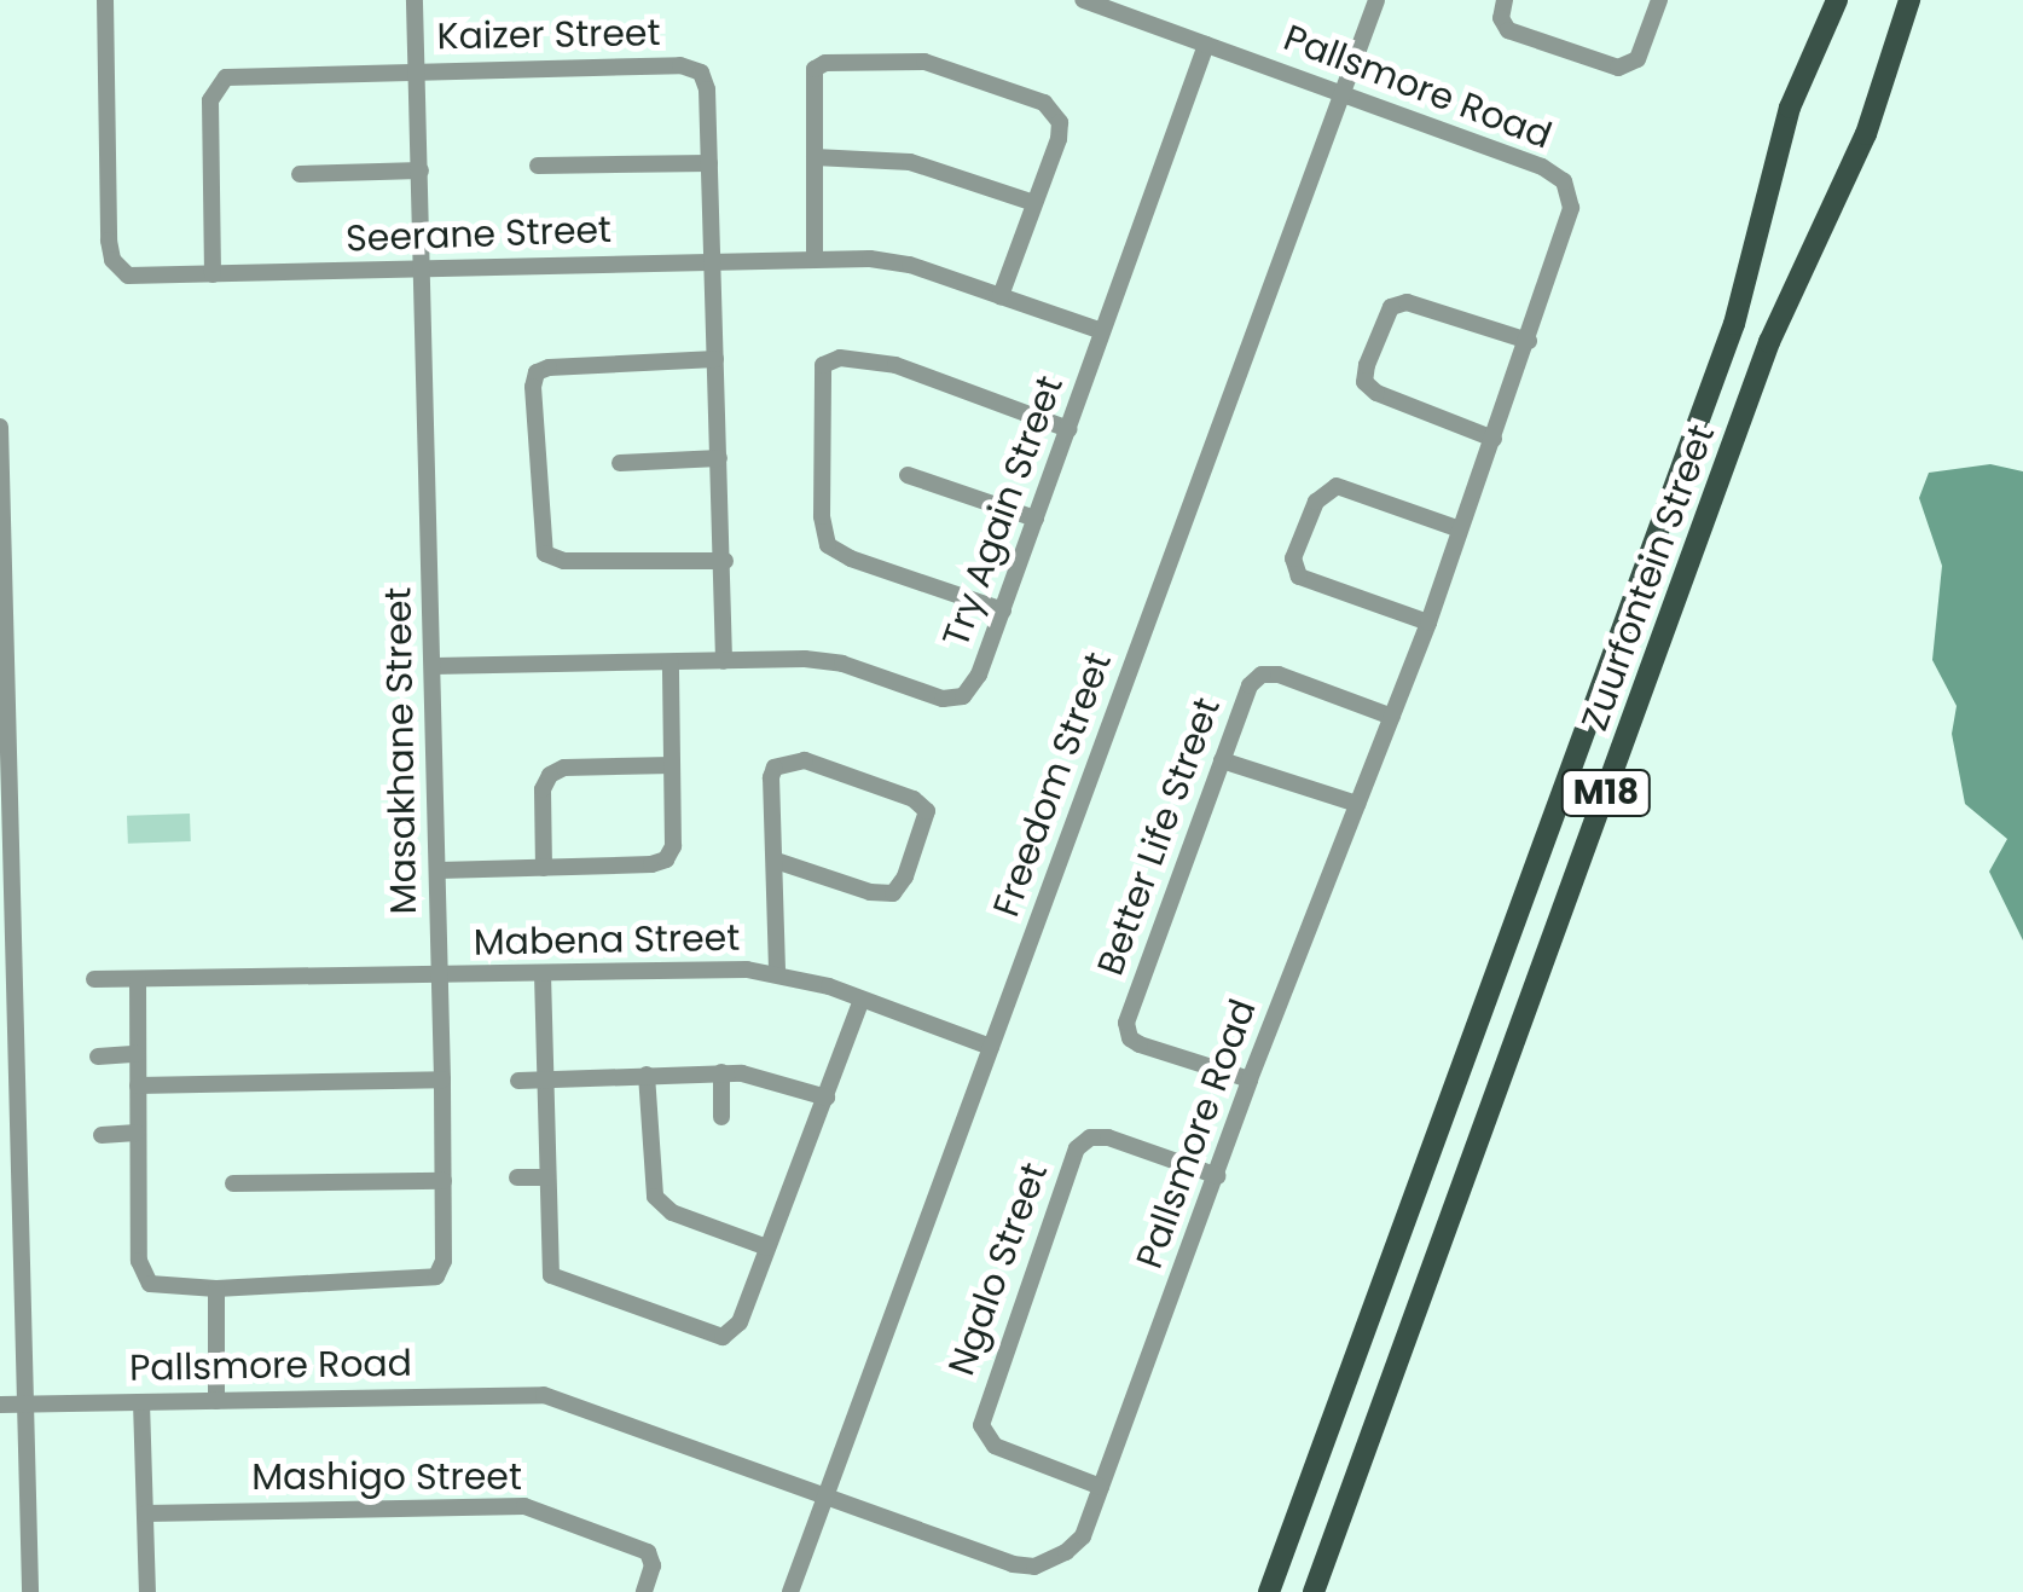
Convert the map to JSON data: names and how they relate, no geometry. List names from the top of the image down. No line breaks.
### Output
{"streets":{"main road":["Zuurfontein Street","M18"],"street":["Kaizer Street","Pallsmore Road","Seerane Street","Try Again Street","Masakhane Street","Freedom Street","Better Life Street","Mabena Street","Ngalo Street","Mashigo Street"]},"crossings":[["Kaizer Street","Seerane Street"],["Kaizer Street","Try Again Street"],["Kaizer Street","Masakhane Street"],["Pallsmore Road","Try Again Street"],["Pallsmore Road","Freedom Street"],["Pallsmore Road","Better Life Street"],["Pallsmore Road","Ngalo Street"],["Seerane Street","Try Again Street"],["Seerane Street","Masakhane Street"],["Try Again Street","Masakhane Street"],["Masakhane Street","Mabena Street"],["Freedom Street","Mabena Street"]]}
